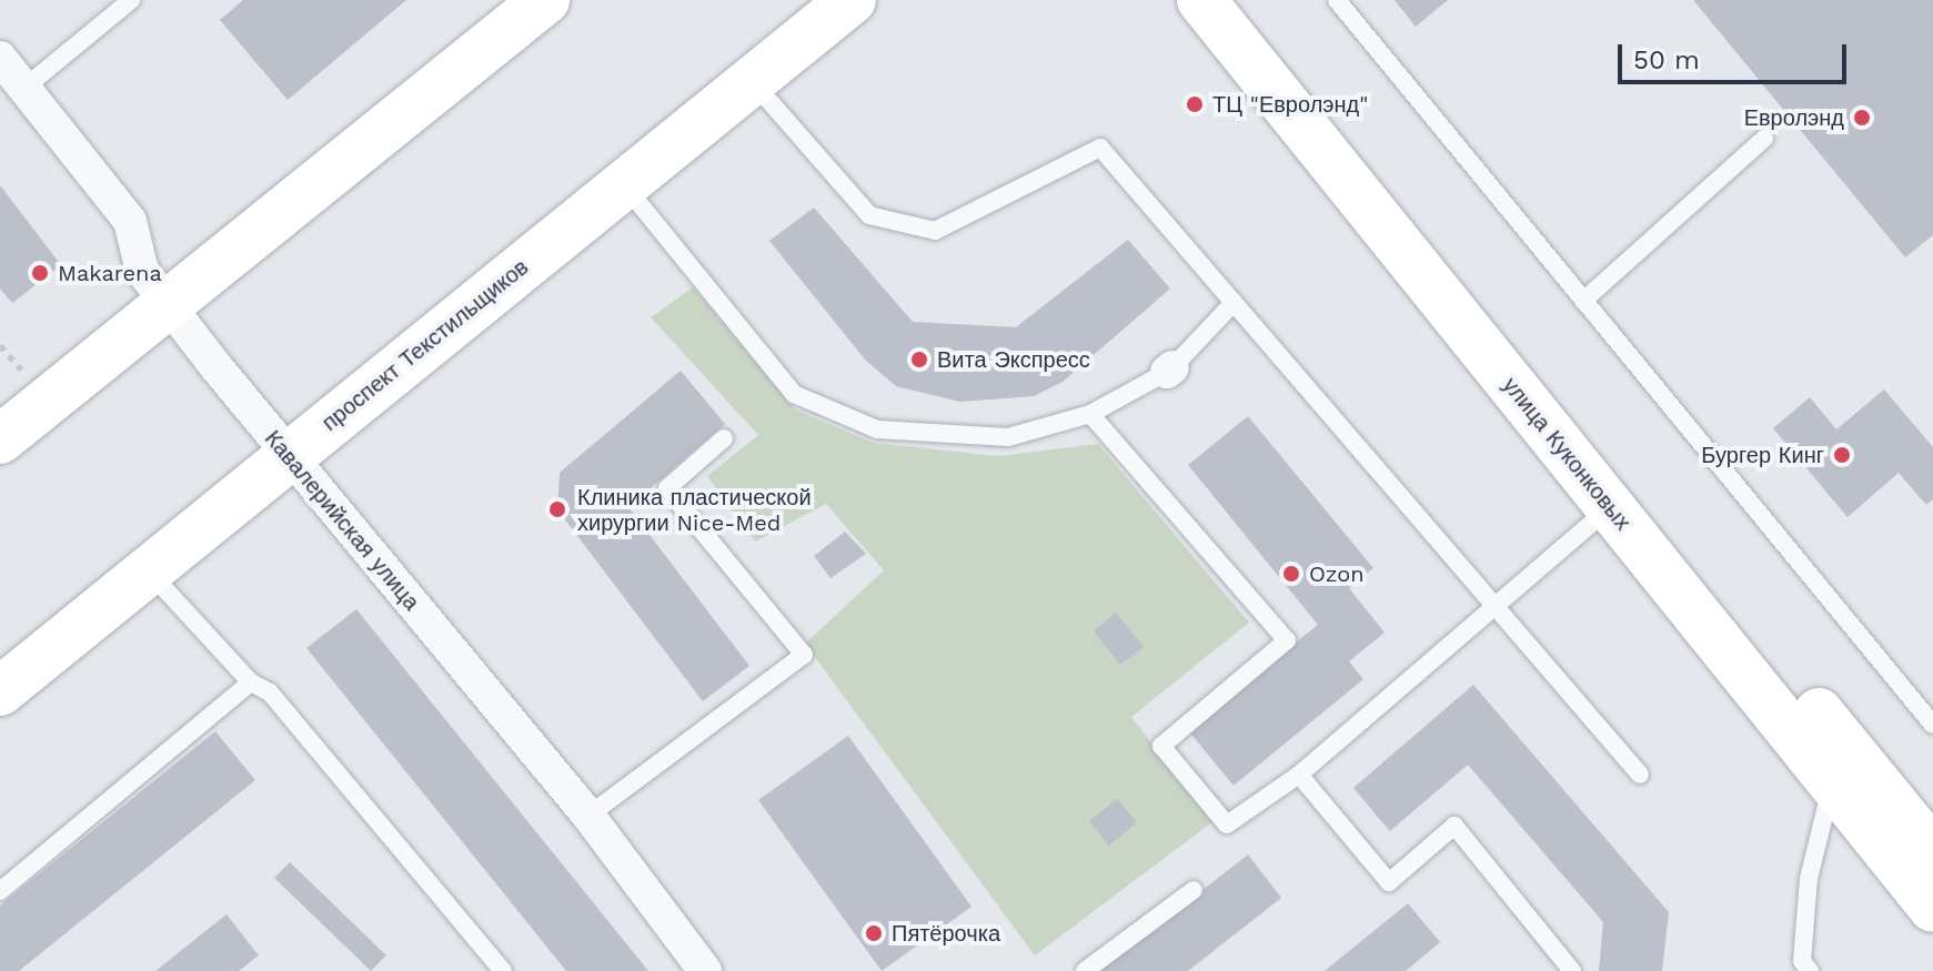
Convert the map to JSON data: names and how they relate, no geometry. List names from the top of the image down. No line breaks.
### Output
{"streets":{"main road":["проспект Текстильщиков","улица Куконковых"],"street":["Кавалерийская улица"]},"crossings":[["проспект Текстильщиков","Кавалерийская улица"]],"places":["ТЦ \"Евролэнд\"","Евролэнд","Makarena","Вита Экспресс","Бургер Кинг","Клиника пластической хирургии Nice-Med","Ozon","Пятёрочка"],"scale_bar":"50 m"}
